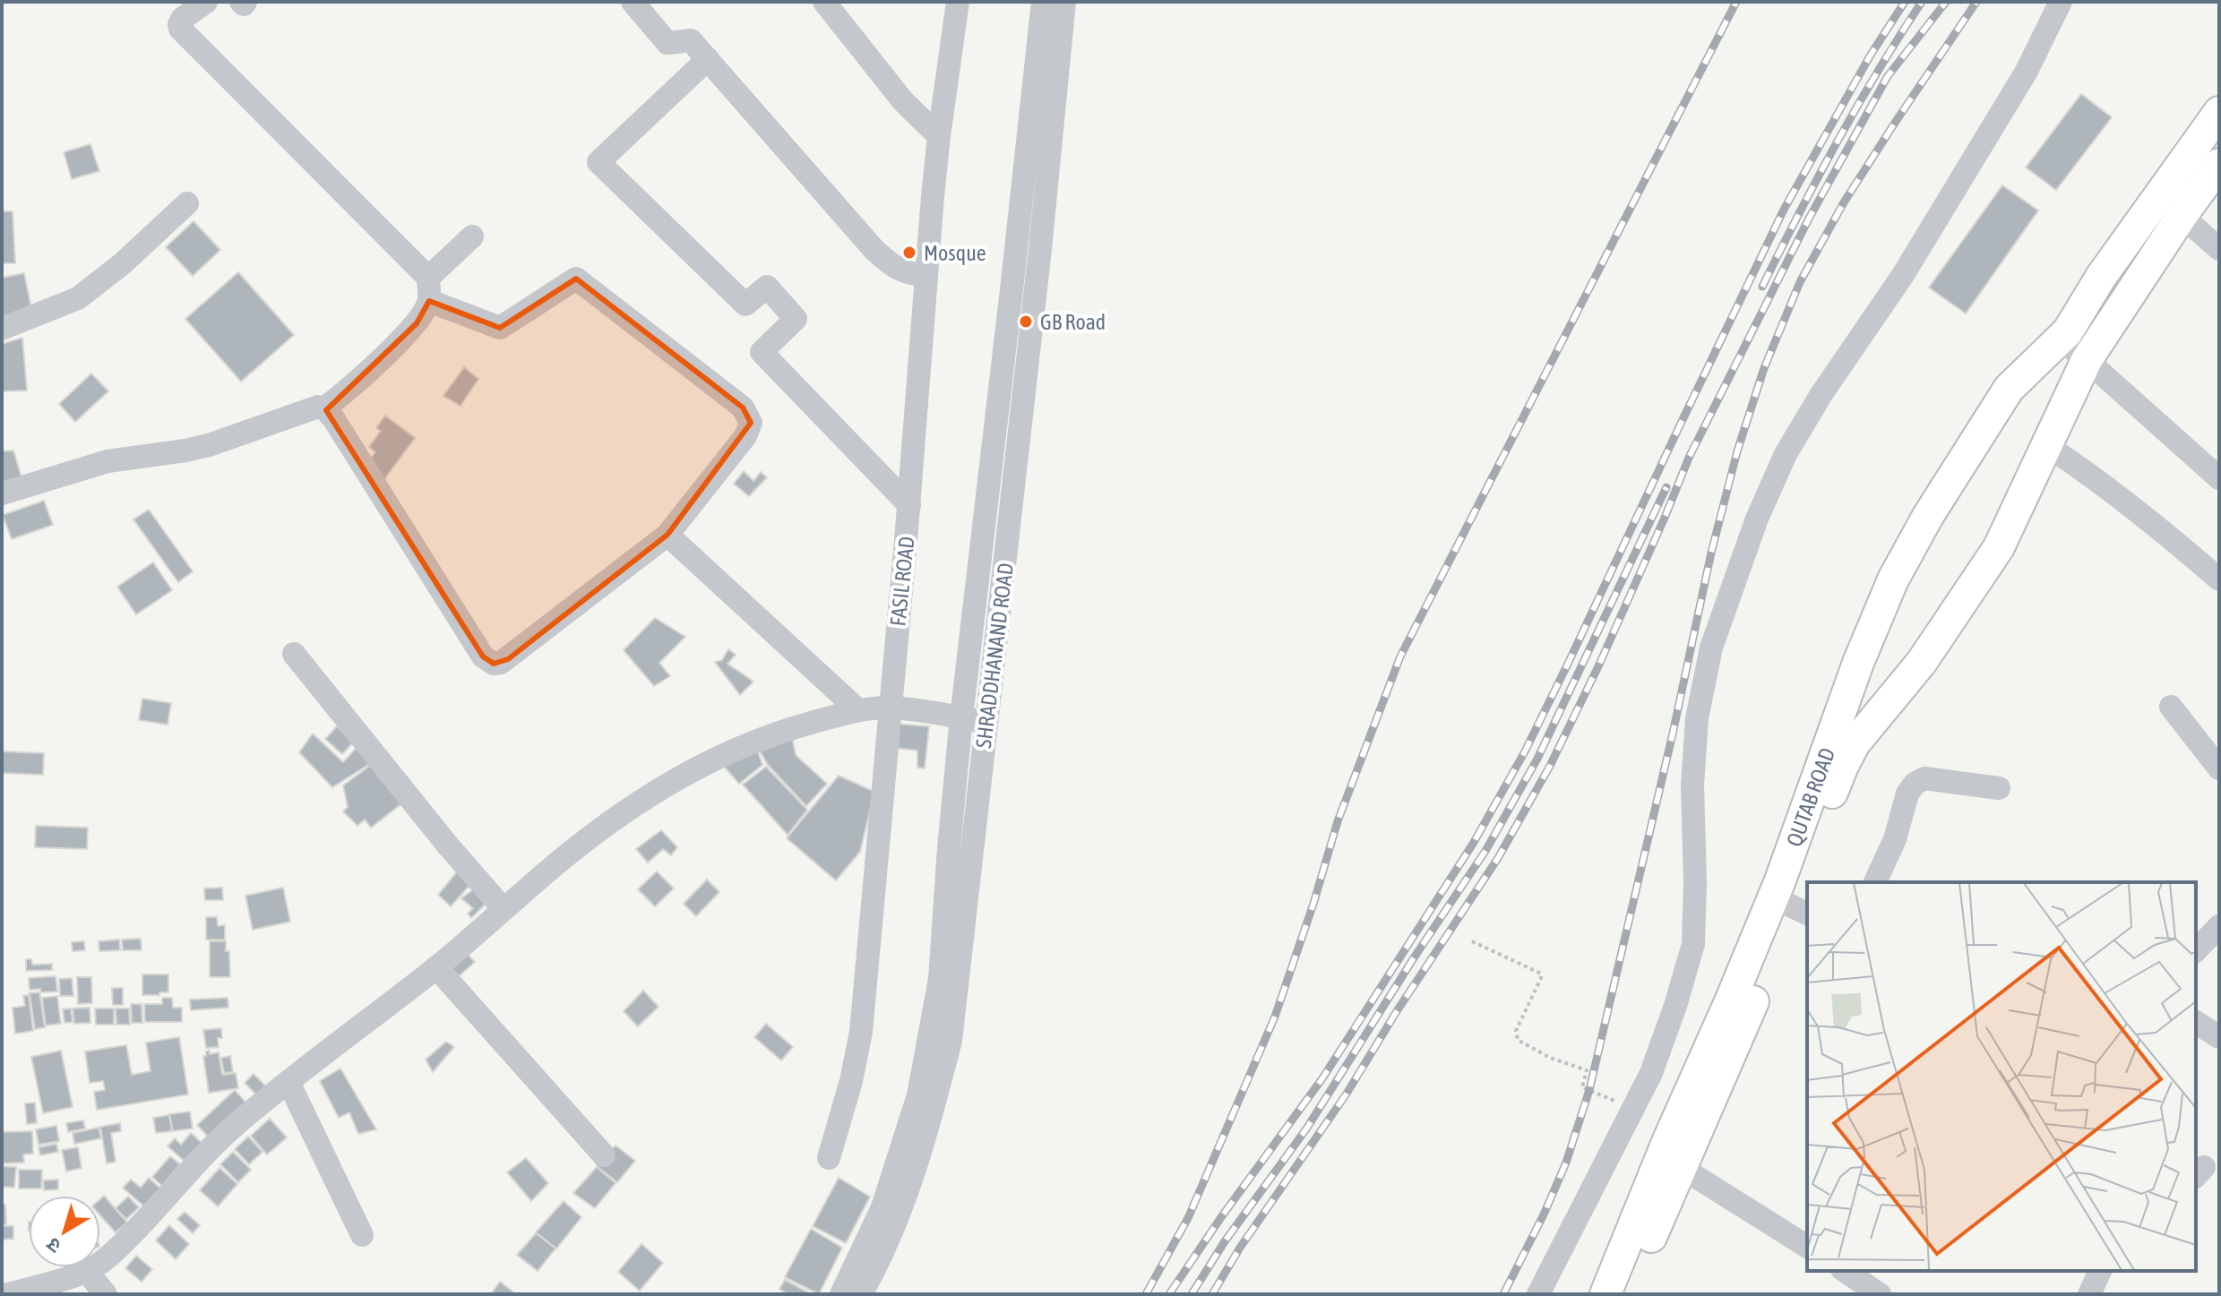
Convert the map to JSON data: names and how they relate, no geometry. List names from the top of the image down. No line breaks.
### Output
{"streets":{"main road":["QUTAB ROAD"],"street":["FASIL ROAD","SHRADDHANAND ROAD"]},"places":["Mosque","GB Road"],"north":"bottom left"}
